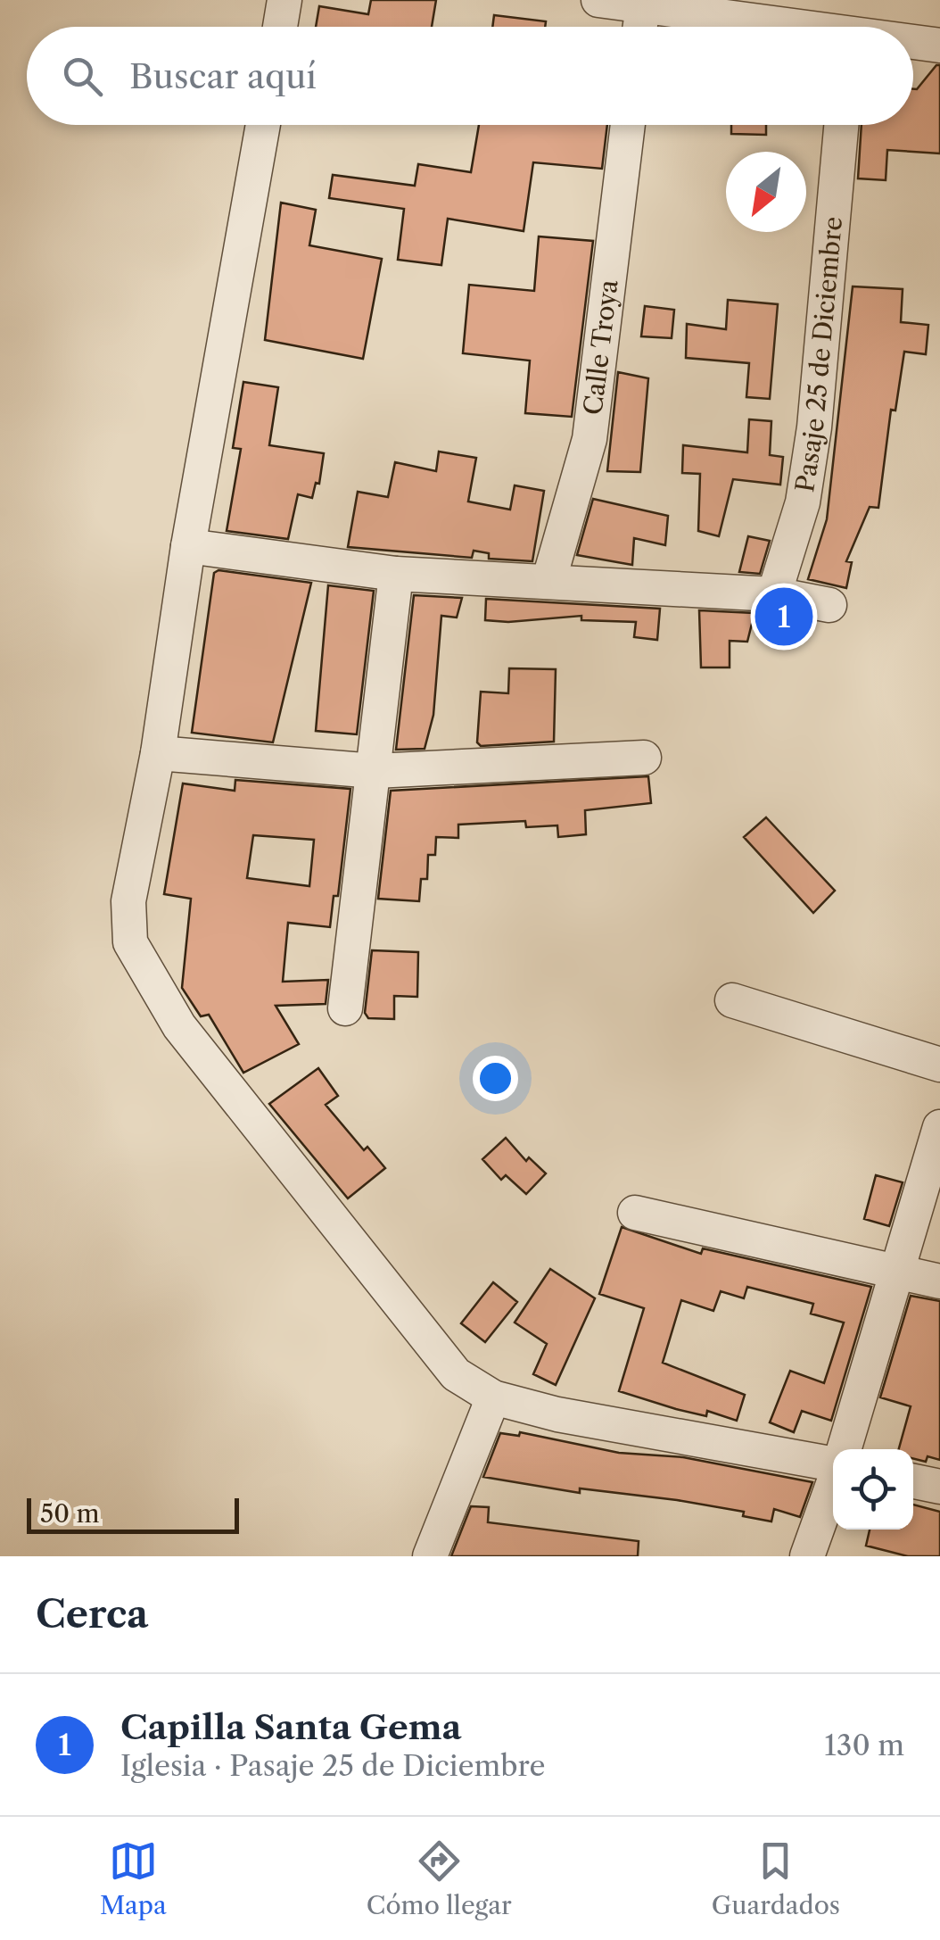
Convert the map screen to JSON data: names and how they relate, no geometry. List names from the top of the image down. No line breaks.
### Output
{"streets":{"street":["Calle Troya","Pasaje 25 de Diciembre"]},"scale_bar":"50 m","north":"bottom left","page":{"search":"Buscar aquí","pins":"1","scale":"50 m","heading":"Cerca","list":[{"mark":"1","name":"Capilla Santa Gema","note":"Iglesia · Pasaje 25 de Diciembre","value":"130 m"}],"nav":["Mapa","Cómo llegar","Guardados"]}}
